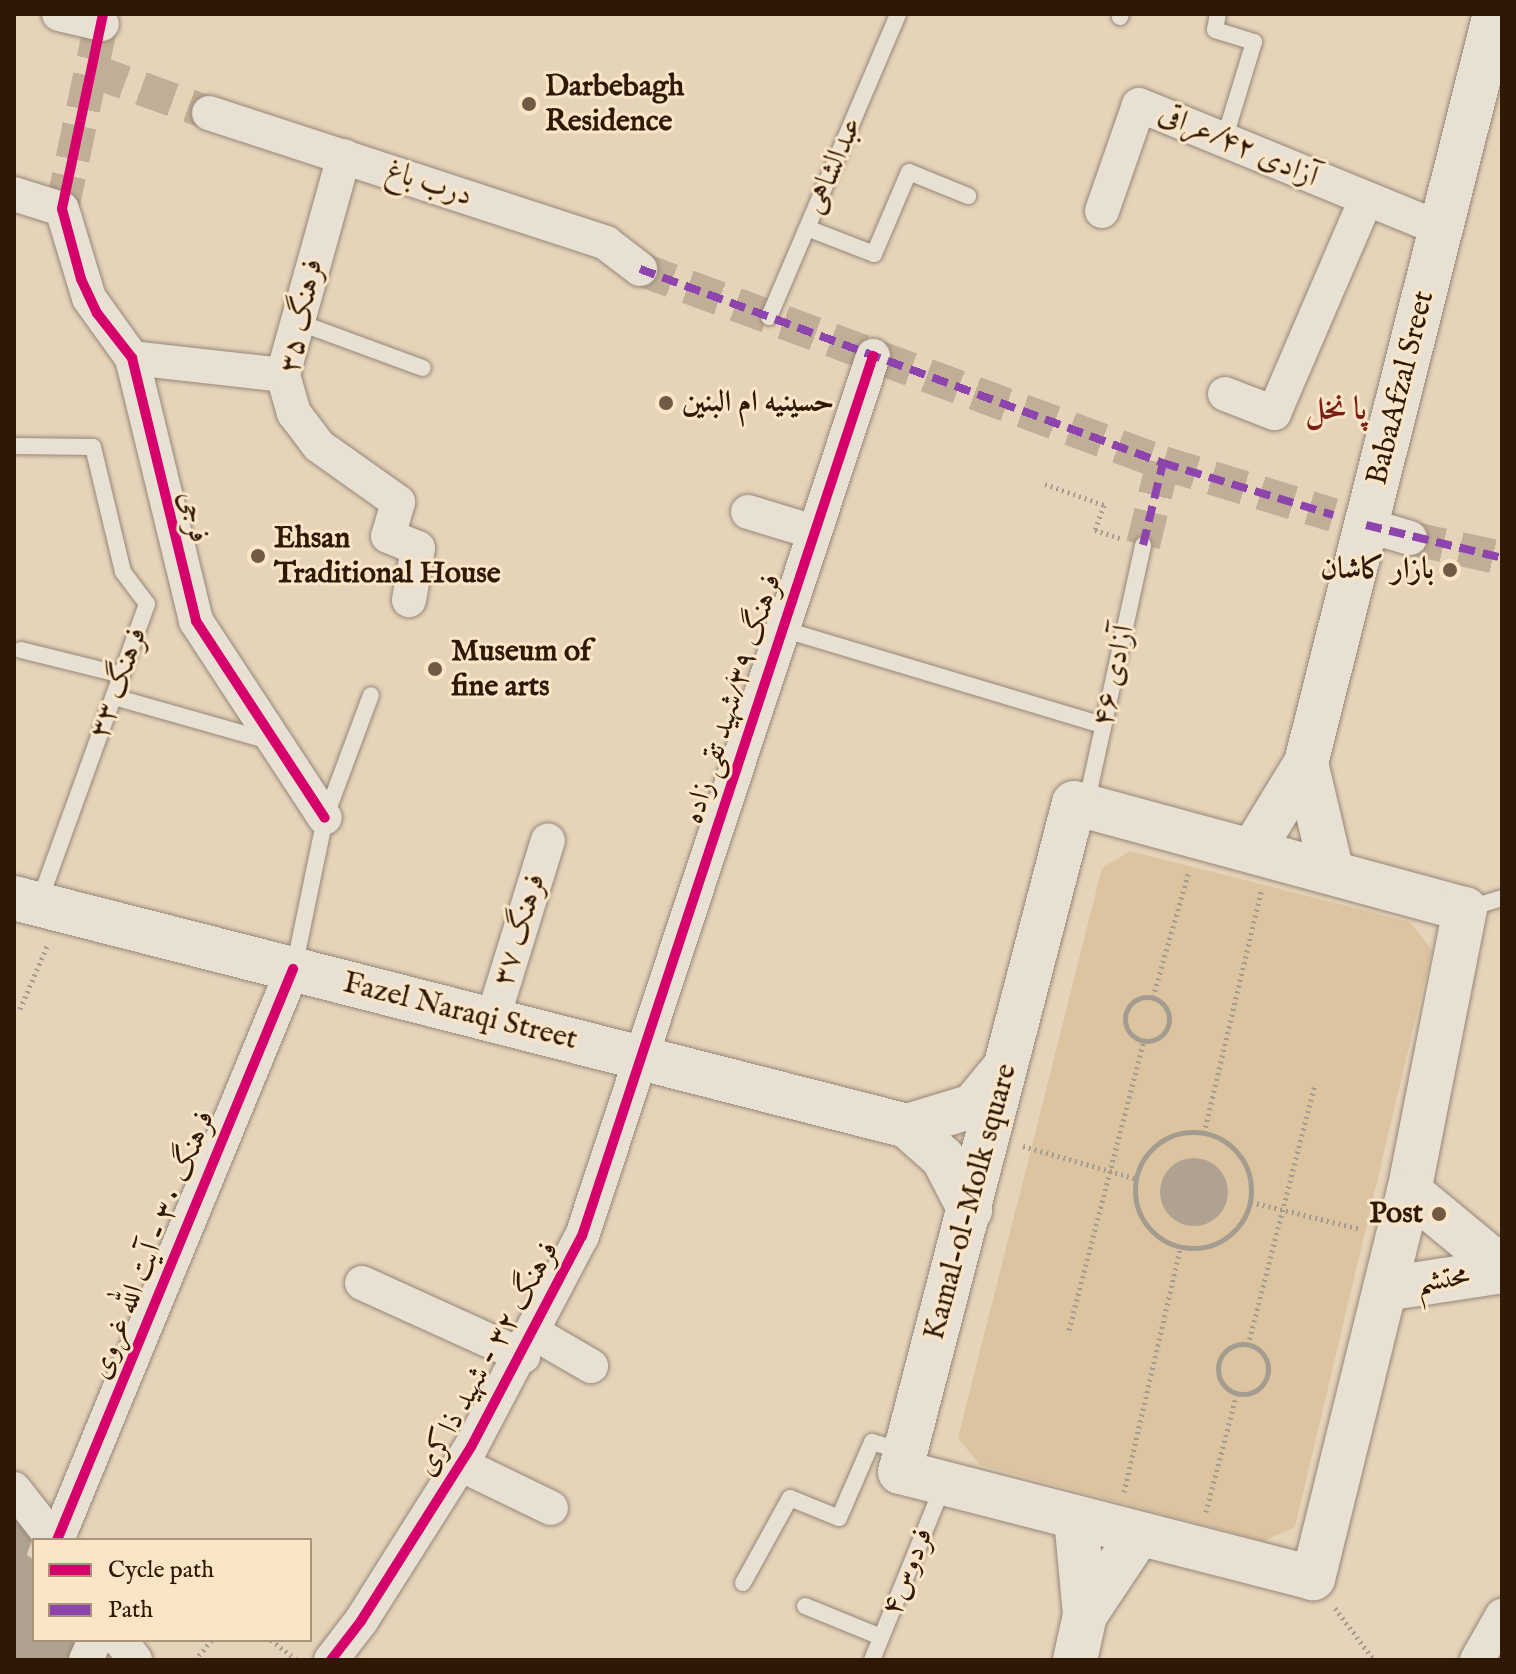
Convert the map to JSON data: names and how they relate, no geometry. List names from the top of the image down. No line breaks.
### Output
{"streets":{"main road":["BabaAfzal Sreet","Fazel Naraqi Street","Kamal-ol-Molk square","محتشم"],"street":["آزادی ۴۲/عراقی","درب باغ","فرهنگ ۳۵","فرجی","فرهنگ ۳۹/شهید تقی زاده","فرهنگ ۳۷","فرهنگ ۳۰ - آیت الله غروی","فرهنگ ۳۲ - شهید ذاکری"],"lane":["عبدالشاهی","آزادی ۴۶","فرهنگ ۳۳","فردوس۴"]},"crossings":[["آزادی ۴۲/عراقی","BabaAfzal Sreet"],["درب باغ","فرهنگ ۳۵"],["آزادی ۴۶","Kamal-ol-Molk square"],["فرهنگ ۳۳","Fazel Naraqi Street"],["فرهنگ ۳۹/شهید تقی زاده","Fazel Naraqi Street"],["فرهنگ ۳۹/شهید تقی زاده","فرهنگ ۳۲ - شهید ذاکری"],["فرهنگ ۳۷","Fazel Naraqi Street"],["Fazel Naraqi Street","فرهنگ ۳۰ - آیت الله غروی"],["Fazel Naraqi Street","فرهنگ ۳۲ - شهید ذاکری"]],"districts":["پا نخل"],"places":["Darbebagh Residence","حسینیه ام البنین","Ehsan Traditional House","بازار کاشان","Museum of fine arts","Post"],"legend":["Cycle path","Path"]}
